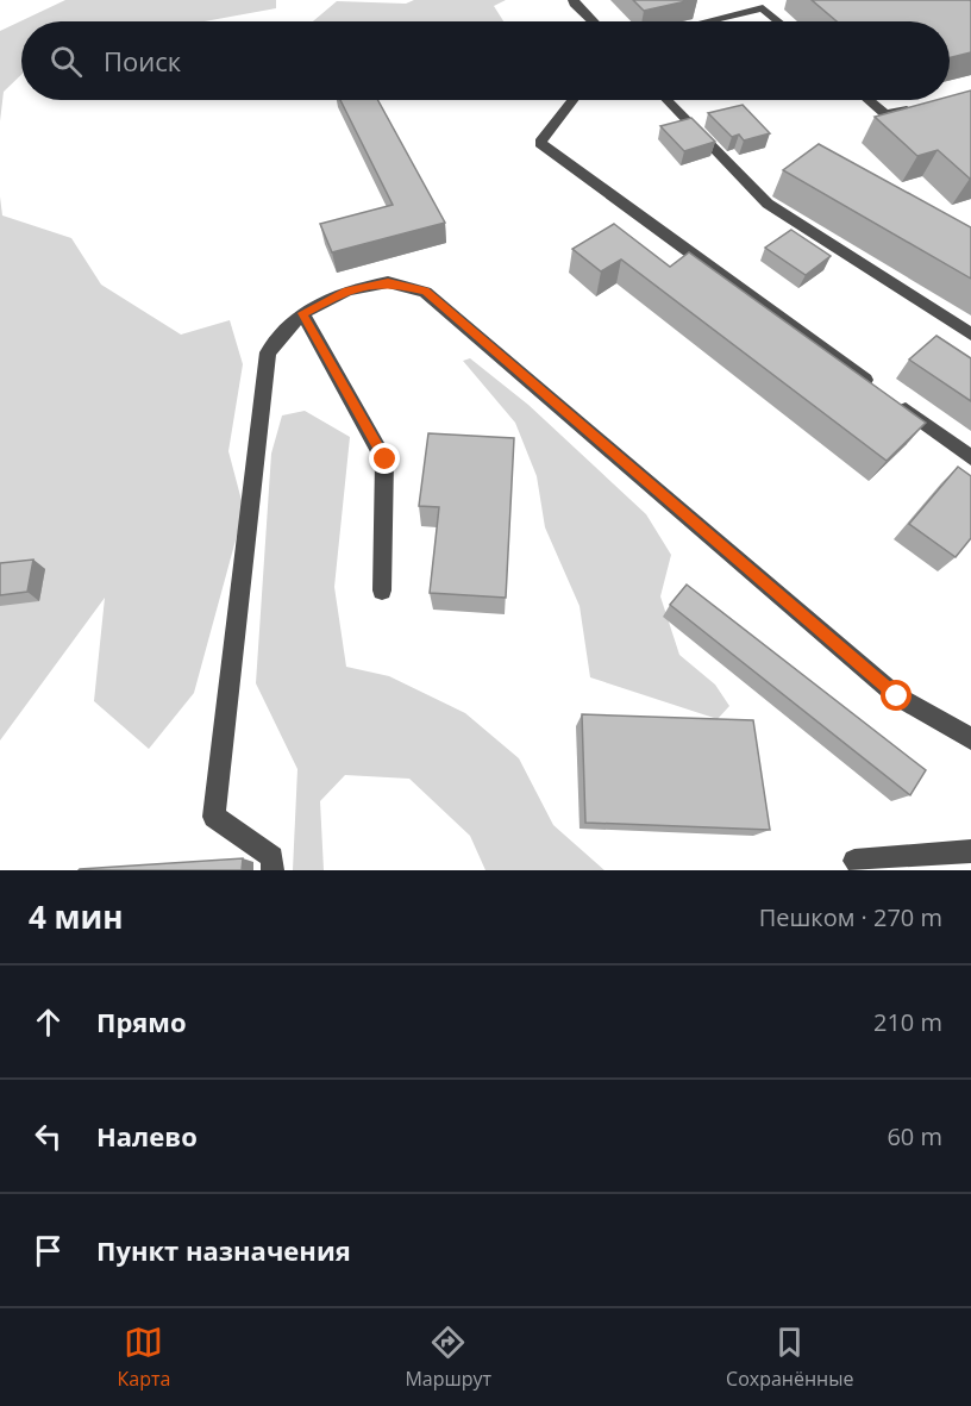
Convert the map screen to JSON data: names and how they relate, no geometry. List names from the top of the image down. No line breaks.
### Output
{"page":{"search":"Поиск","heading":["4 мин","Пешком · 270 m"],"list":[["Прямо","210 m"],["Налево","60 m"],"Пункт назначения"],"nav":["Карта","Маршрут","Сохранённые"]}}
